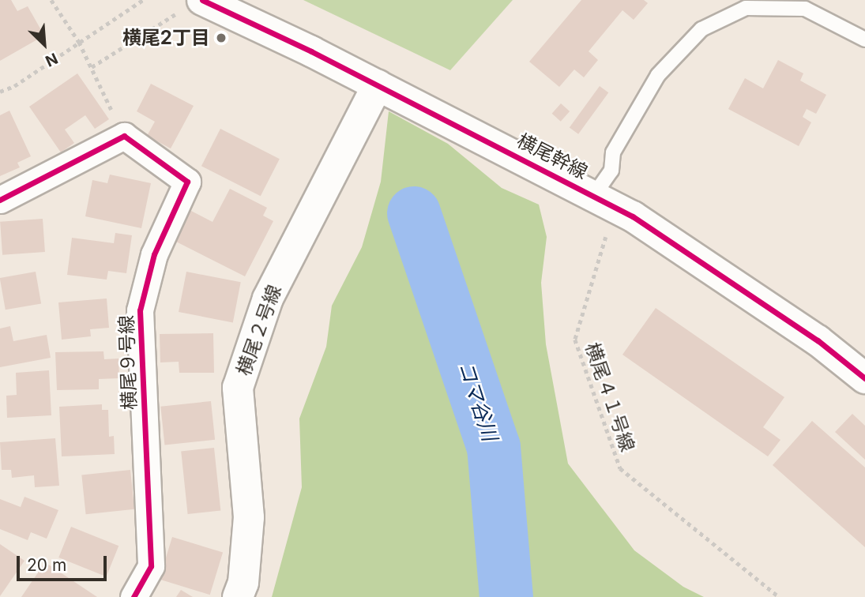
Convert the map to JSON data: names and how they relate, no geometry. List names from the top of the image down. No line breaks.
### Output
{"streets":{"street":["横尾幹線","横尾２号線","横尾９号線"],"path":["横尾４１号線"]},"crossings":[["横尾幹線","横尾２号線"]],"water":["コマ谷川"],"places":["横尾2丁目"],"scale_bar":"20 m","north":"bottom right"}
